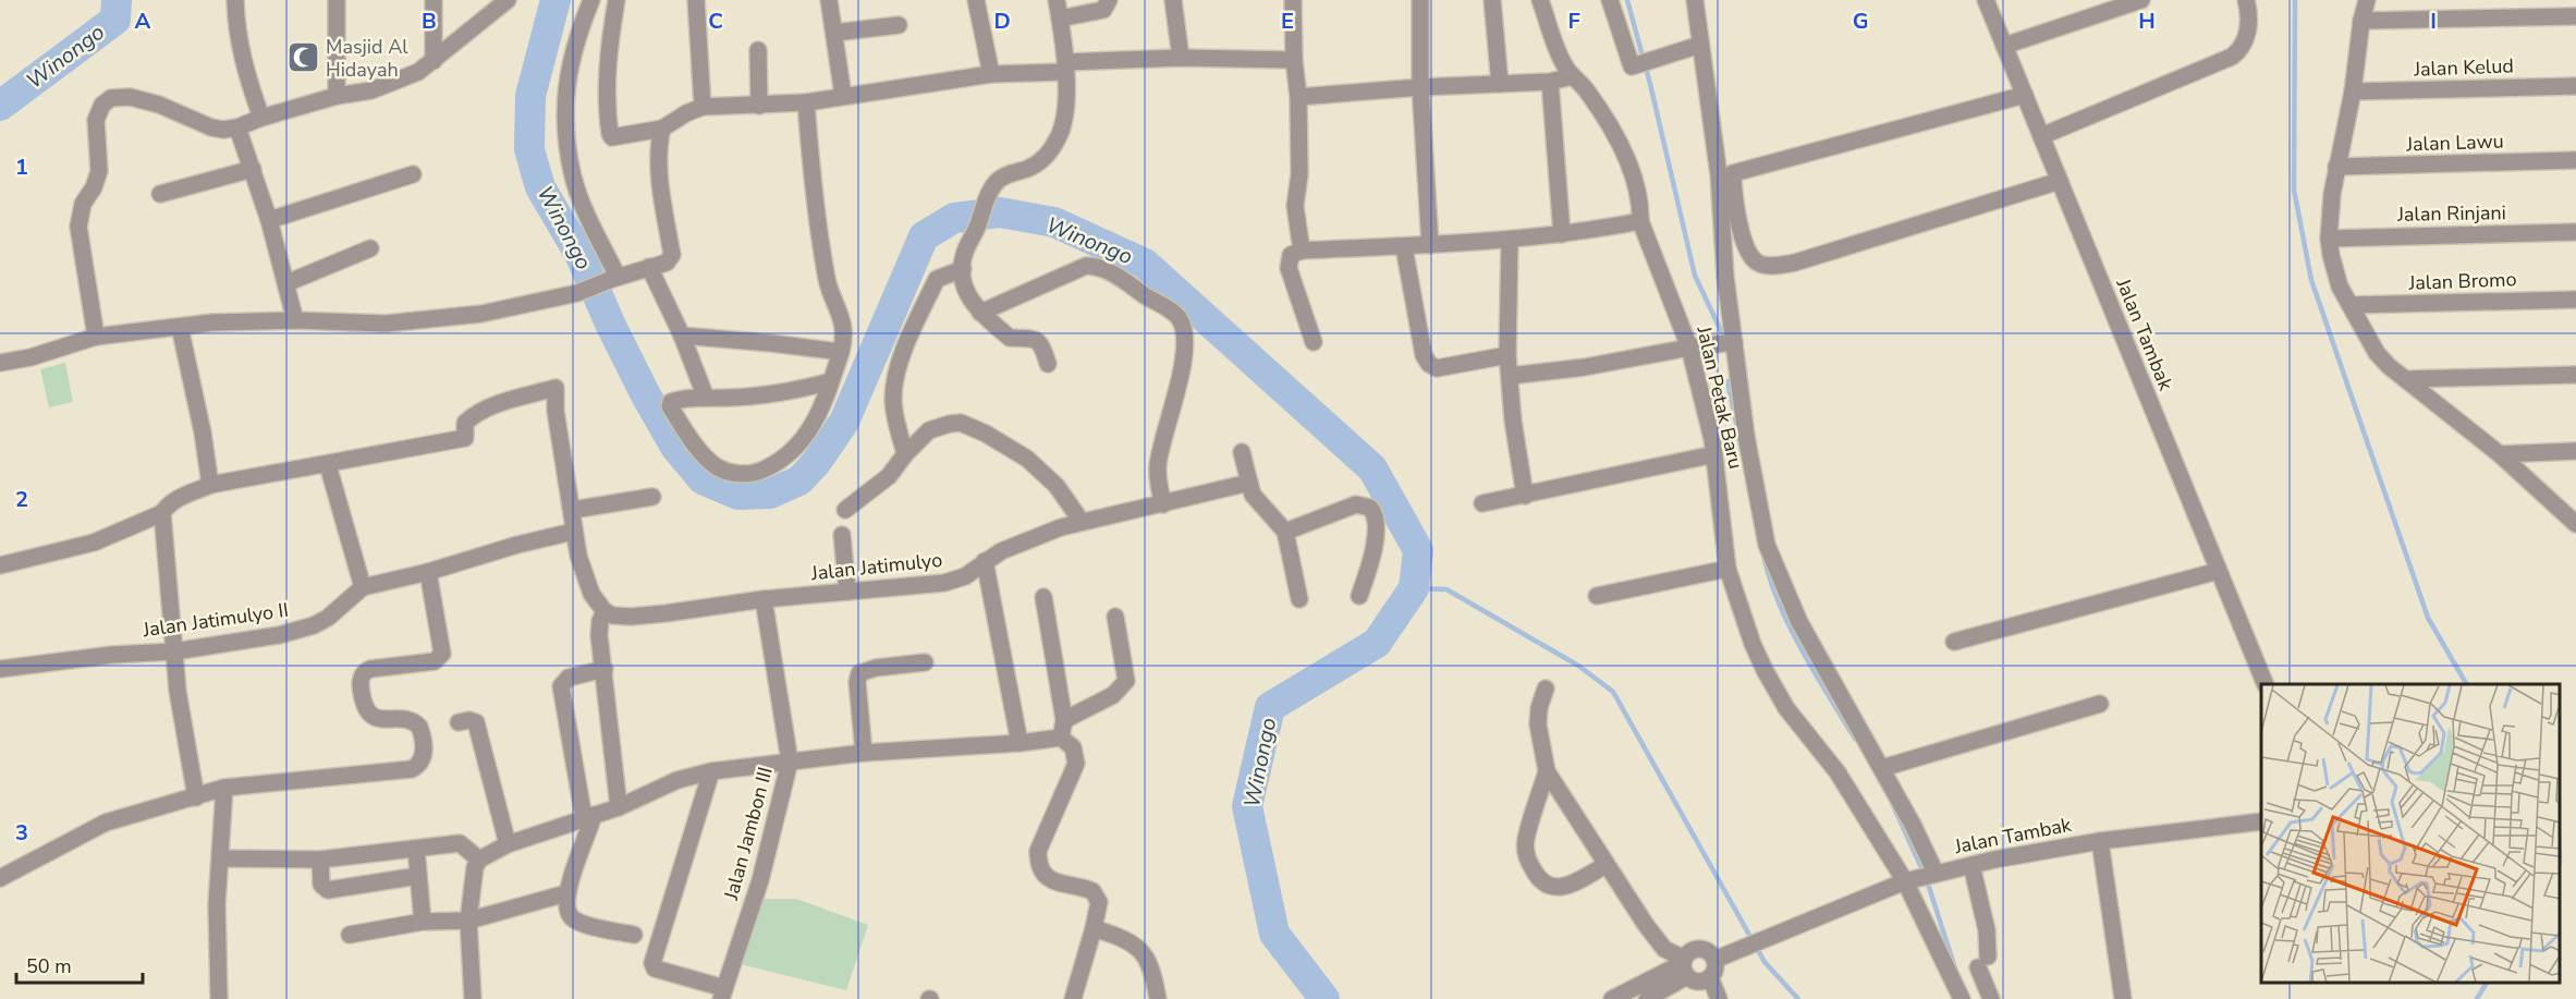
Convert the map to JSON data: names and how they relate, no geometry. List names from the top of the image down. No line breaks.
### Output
{"streets":{"street":["Jalan Kelud","Jalan Lawu","Jalan Rinjani","Jalan Bromo","Jalan Tambak","Jalan Petak Baru","Jalan Jatimulyo","Jalan Jatimulyo II","Jalan Jambon III"]},"crossings":[["Jalan Tambak","Jalan Petak Baru"],["Jalan Jatimulyo","Jalan Jambon III"]],"water":["Winongo"],"places":{"mosque":["Masjid Al Hidayah"]},"scale_bar":"50 m","grid":{"columns":["A","B","C","D","E","F","G","H","I"],"rows":["1","2","3"]}}
